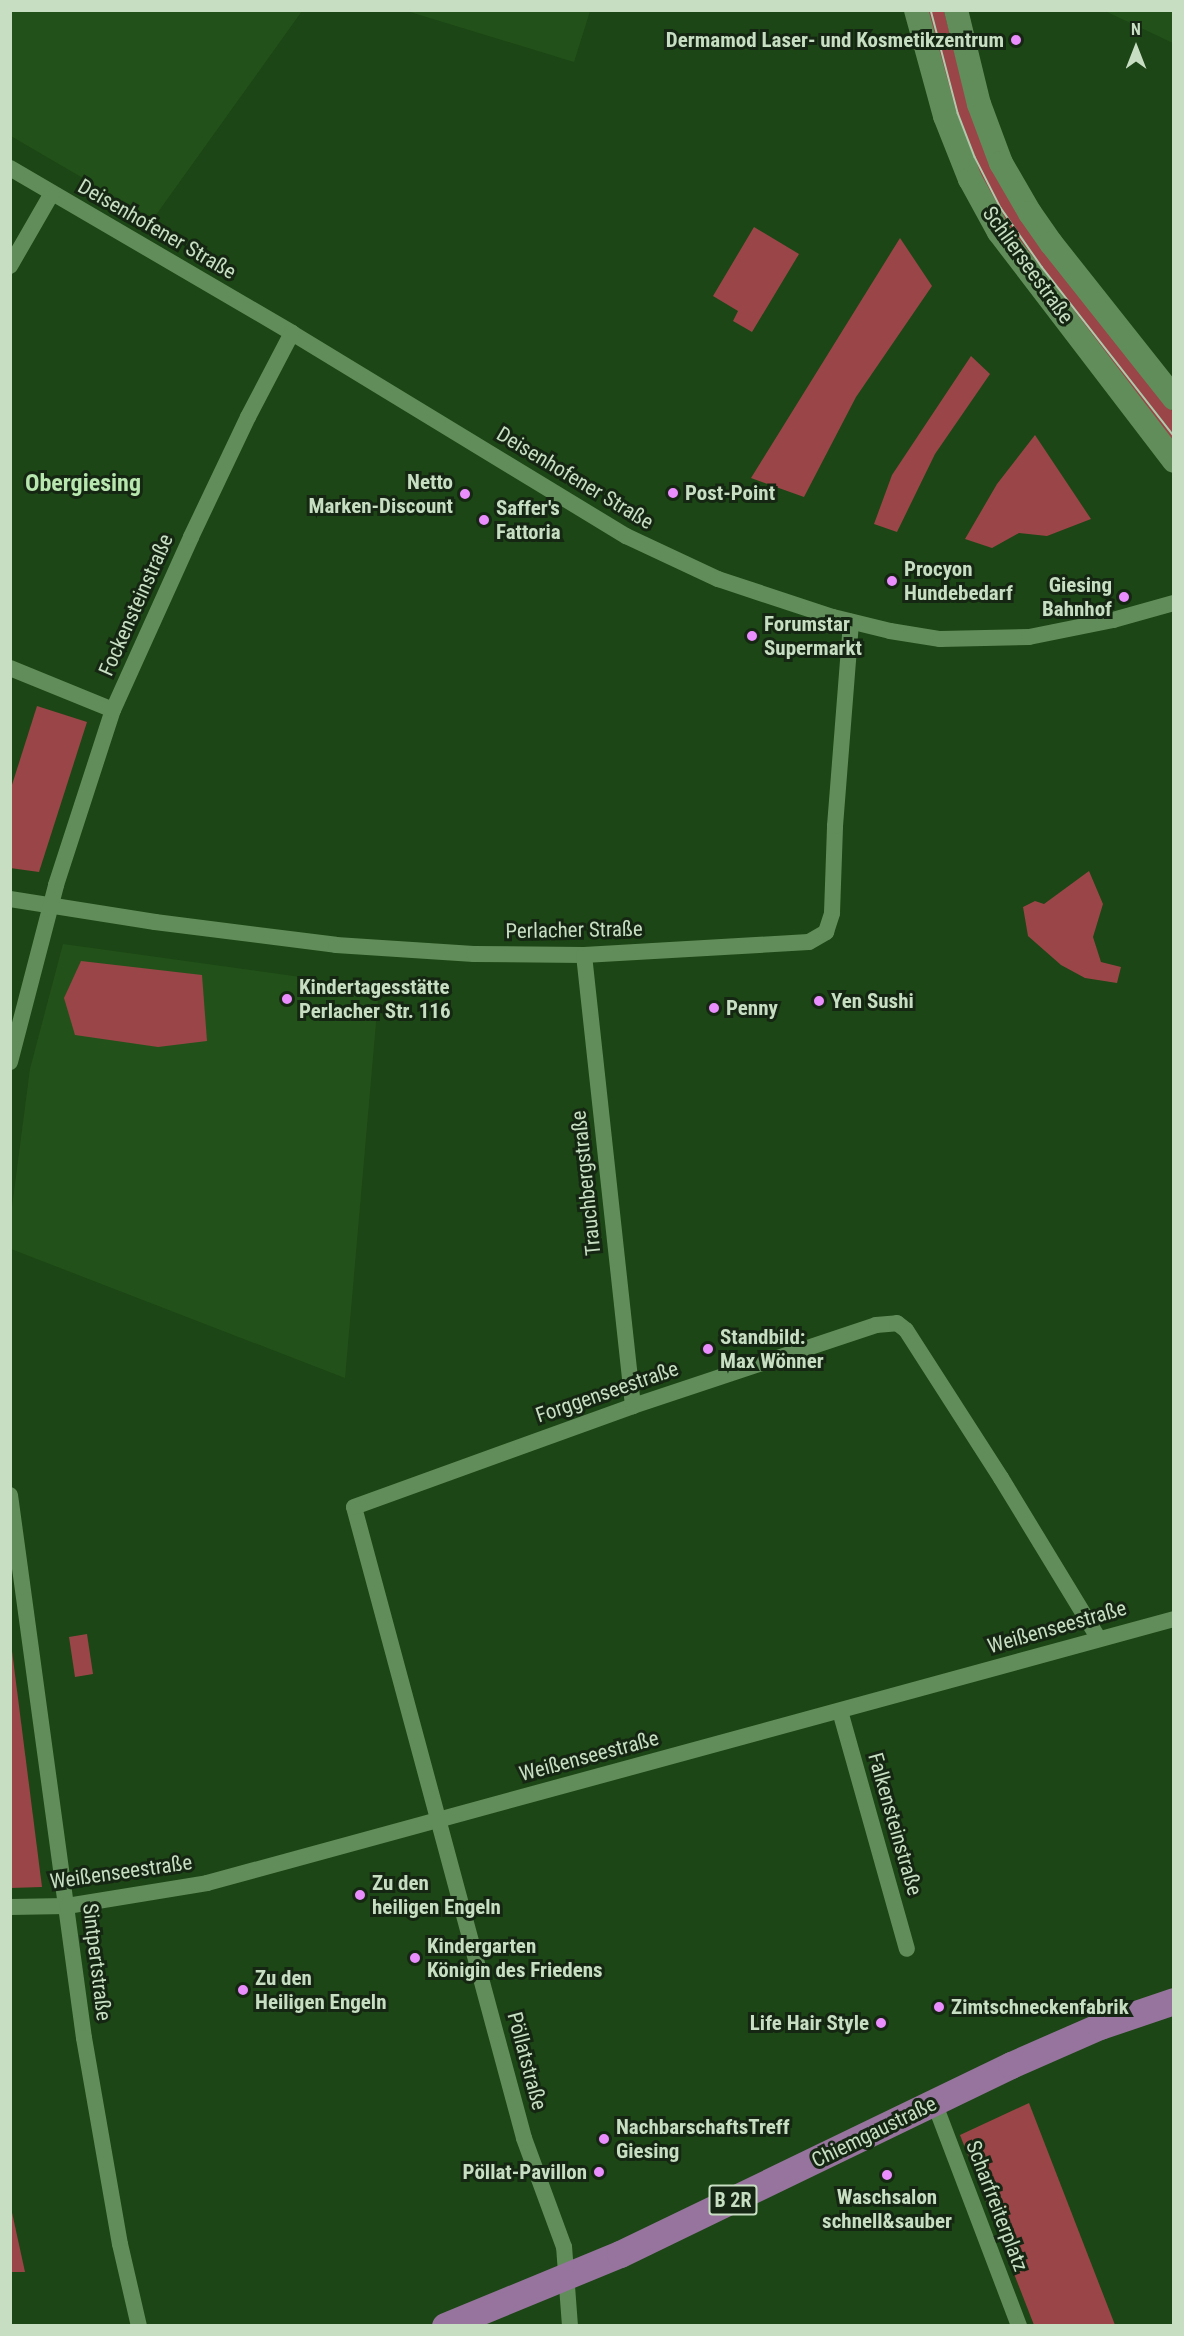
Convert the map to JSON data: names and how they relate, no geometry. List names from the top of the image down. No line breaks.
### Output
{"streets":{"main road":["Schlierseestraße","Chiemgaustraße","B 2R"],"street":["Deisenhofener Straße","Fockensteinstraße","Perlacher Straße","Trauchbergstraße","Forggenseestraße","Weißenseestraße","Falkensteinstraße","Sintpertstraße","Pöllatstraße","Scharfreiterplatz"]},"crossings":[["Deisenhofener Straße","Fockensteinstraße"],["Deisenhofener Straße","Perlacher Straße"],["Fockensteinstraße","Perlacher Straße"],["Perlacher Straße","Trauchbergstraße"],["Trauchbergstraße","Forggenseestraße"],["Forggenseestraße","Weißenseestraße"],["Forggenseestraße","Pöllatstraße"],["Weißenseestraße","Falkensteinstraße"],["Weißenseestraße","Sintpertstraße"],["Weißenseestraße","Pöllatstraße"],["Pöllatstraße","Chiemgaustraße"],["Chiemgaustraße","Scharfreiterplatz"]],"districts":["Obergiesing"],"places":["Dermamod Laser- und Kosmetikzentrum","Post-Point","Netto Marken-Discount","Saffer's Fattoria","Procyon Hundebedarf","Giesing Bahnhof","Forumstar Supermarkt","Kindertagesstätte Perlacher Str. 116","Yen Sushi","Penny","Standbild: Max Wönner","Zu den heiligen Engeln","Kindergarten Königin des Friedens","Zu den Heiligen Engeln","Zimtschneckenfabrik","Life Hair Style","NachbarschaftsTreff Giesing","Pöllat-Pavillon","Waschsalon schnell&sauber"],"north":"top"}
